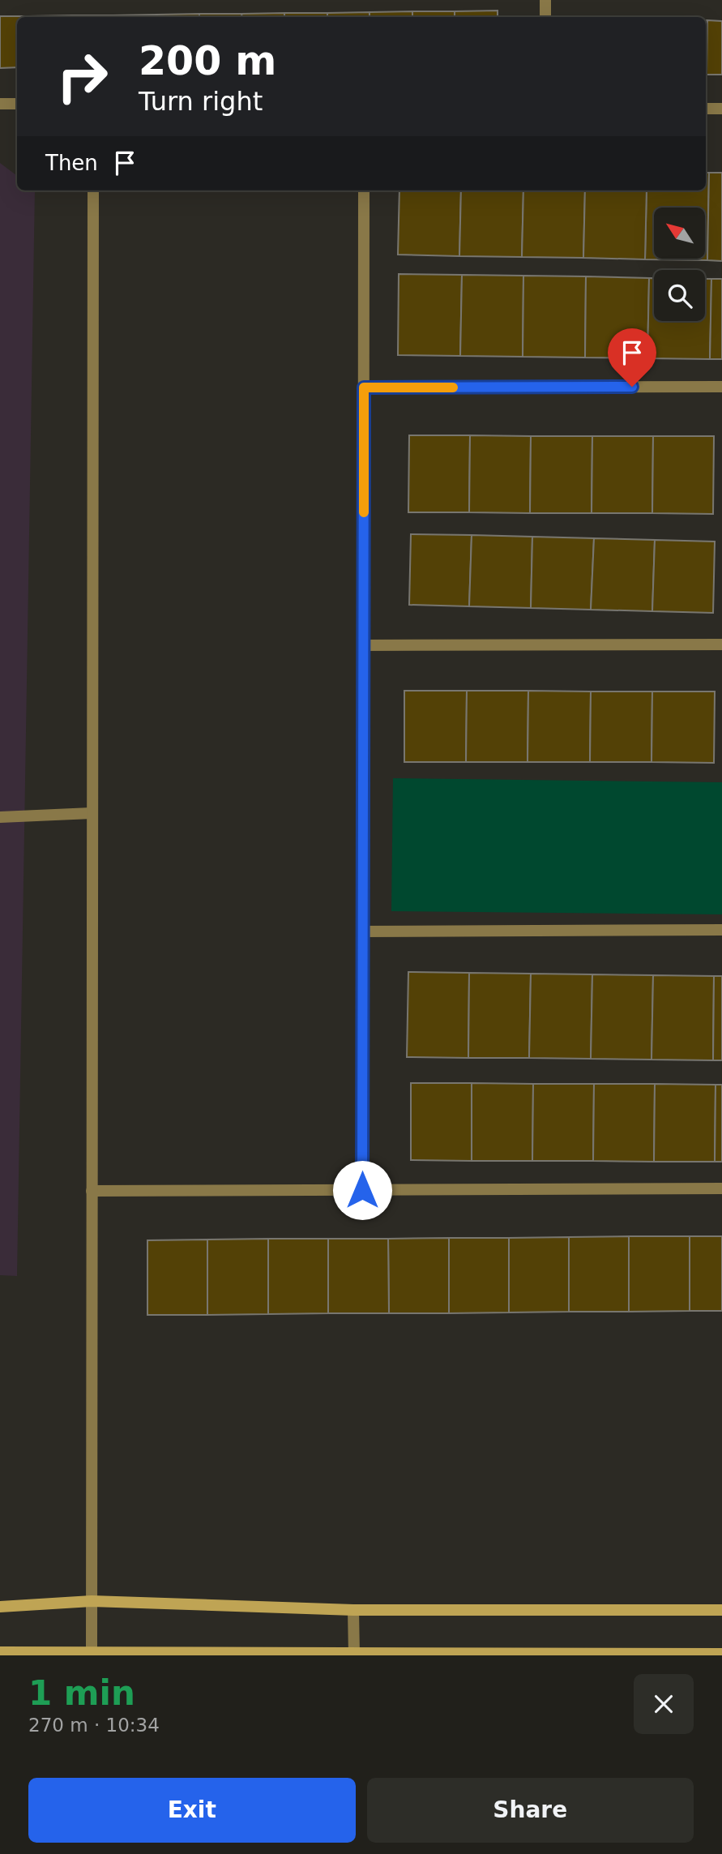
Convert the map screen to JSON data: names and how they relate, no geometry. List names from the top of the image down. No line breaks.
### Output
{"north":"top left","page":{"turn":["200 m","Turn right"],"then":"Then","heading":["1 min","270 m · 10:34"],"buttons":["Exit","Share"]}}
